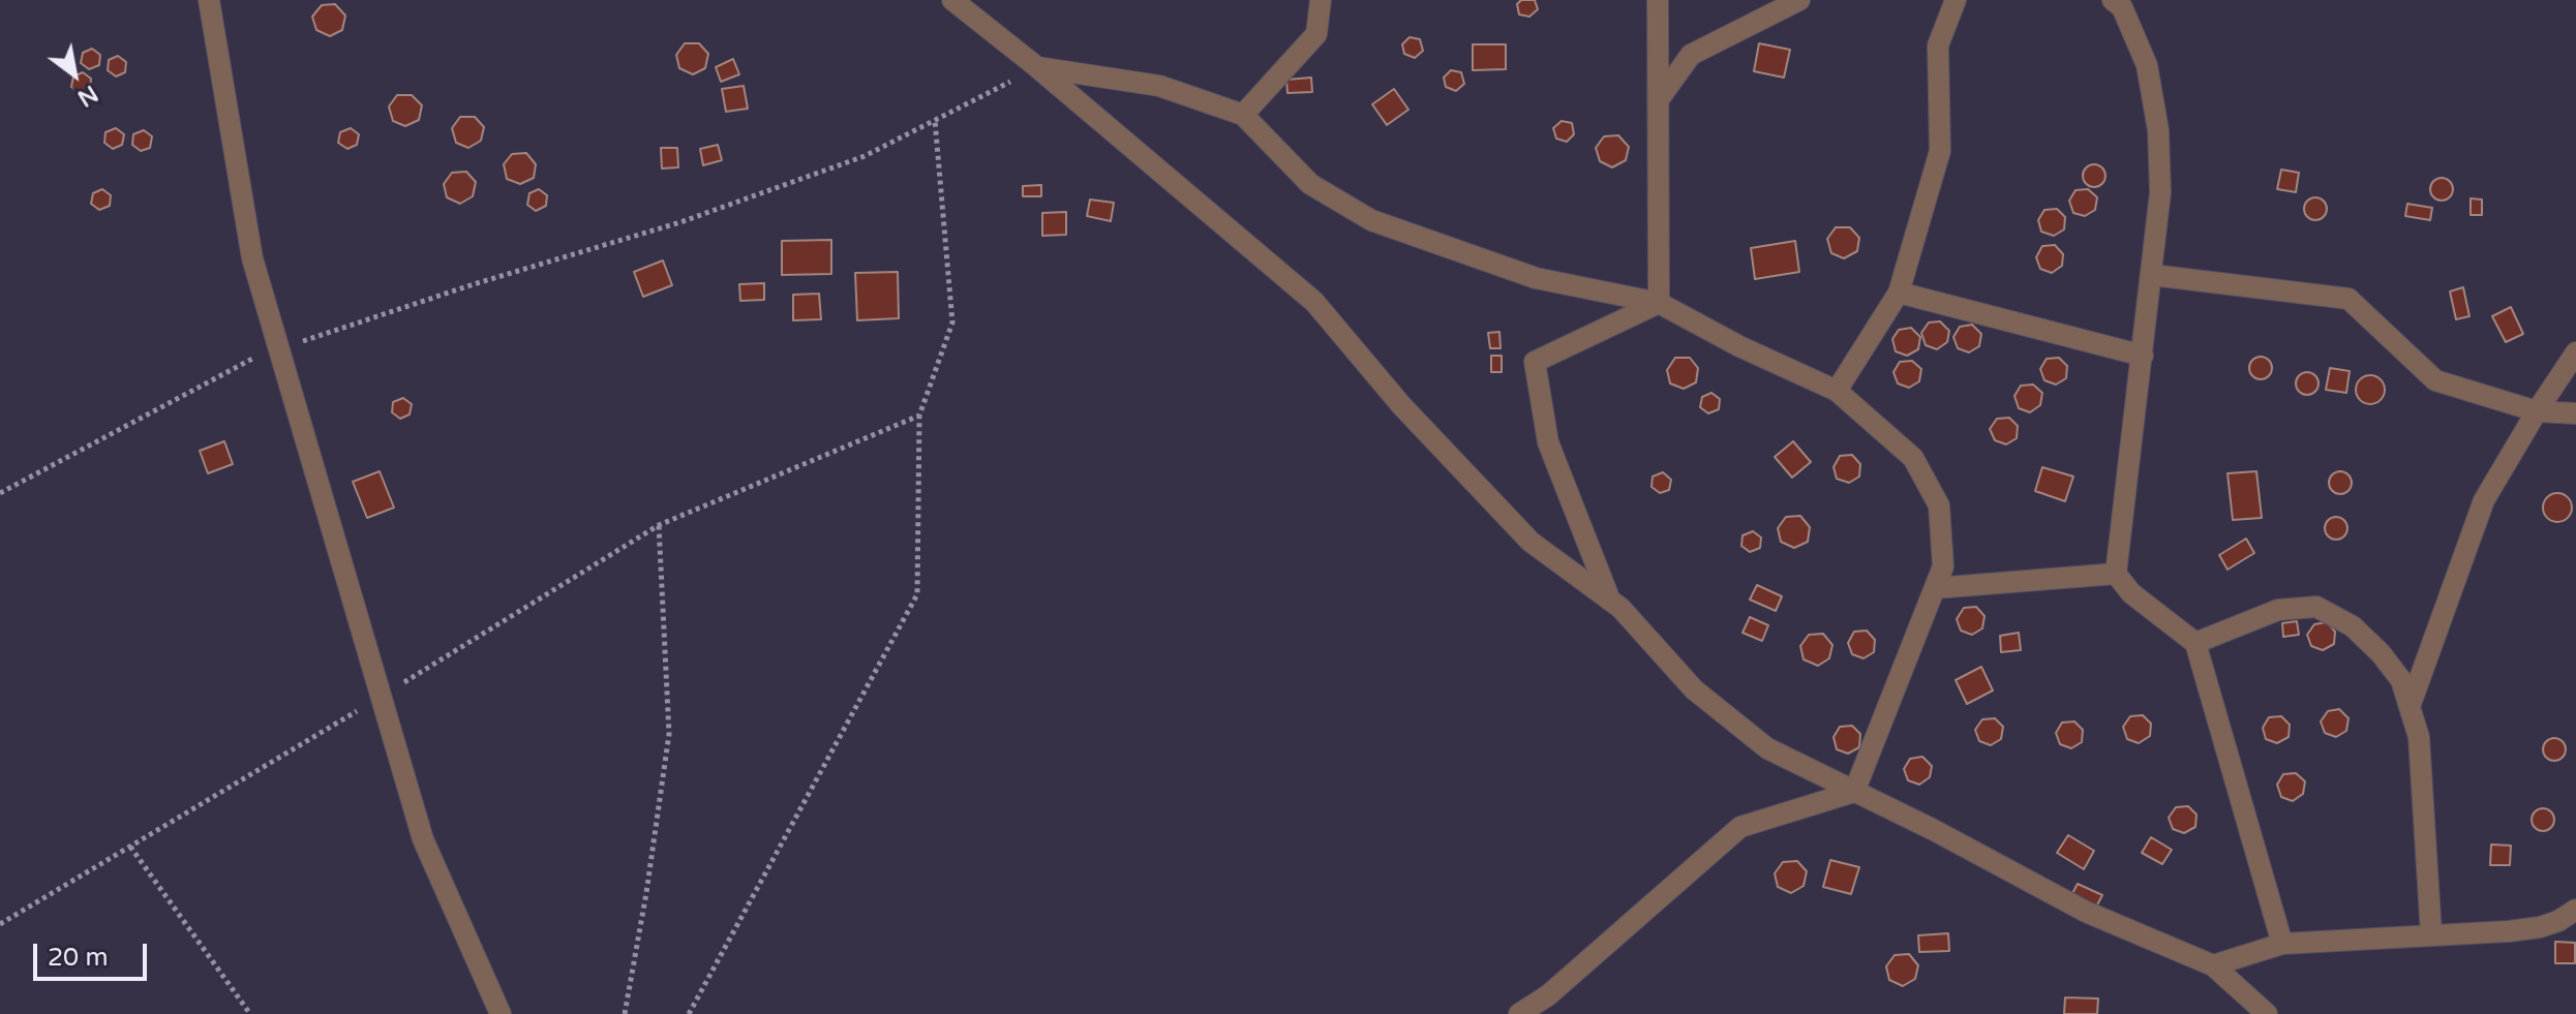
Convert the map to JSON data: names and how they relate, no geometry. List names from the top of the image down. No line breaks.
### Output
{"scale_bar":"20 m","north":"bottom right"}
